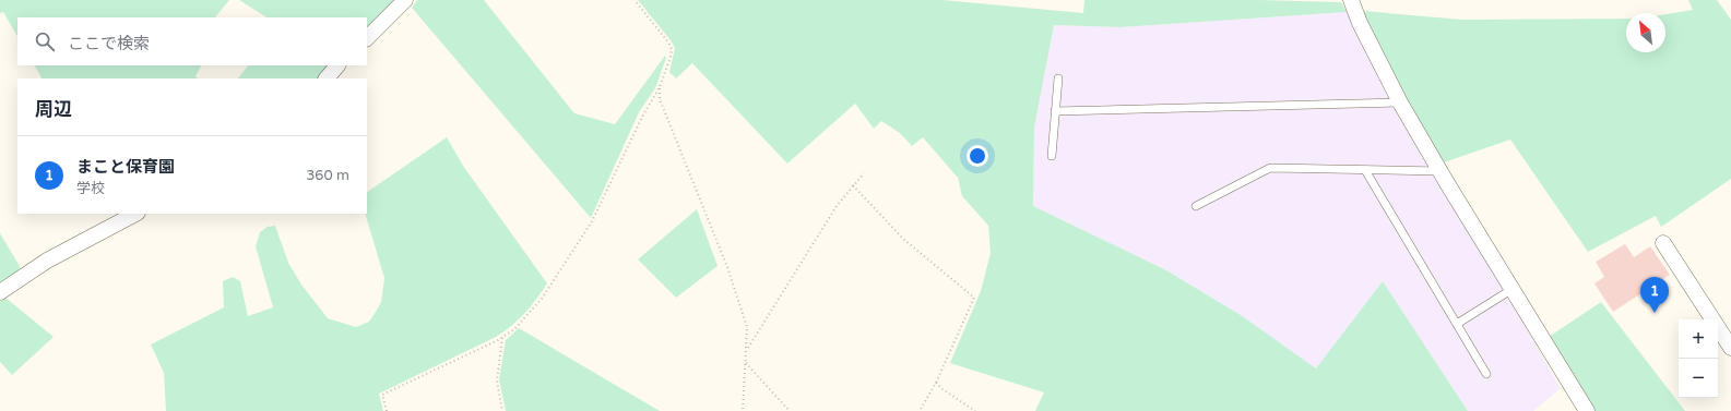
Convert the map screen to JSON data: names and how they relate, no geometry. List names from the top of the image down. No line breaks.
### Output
{"north":"top left","page":{"search":"ここで検索","heading":"周辺","list":[{"mark":"1","name":"まこと保育園","note":"学校","value":"360 m"}],"pins":"1","map_buttons":["+","−"]}}
